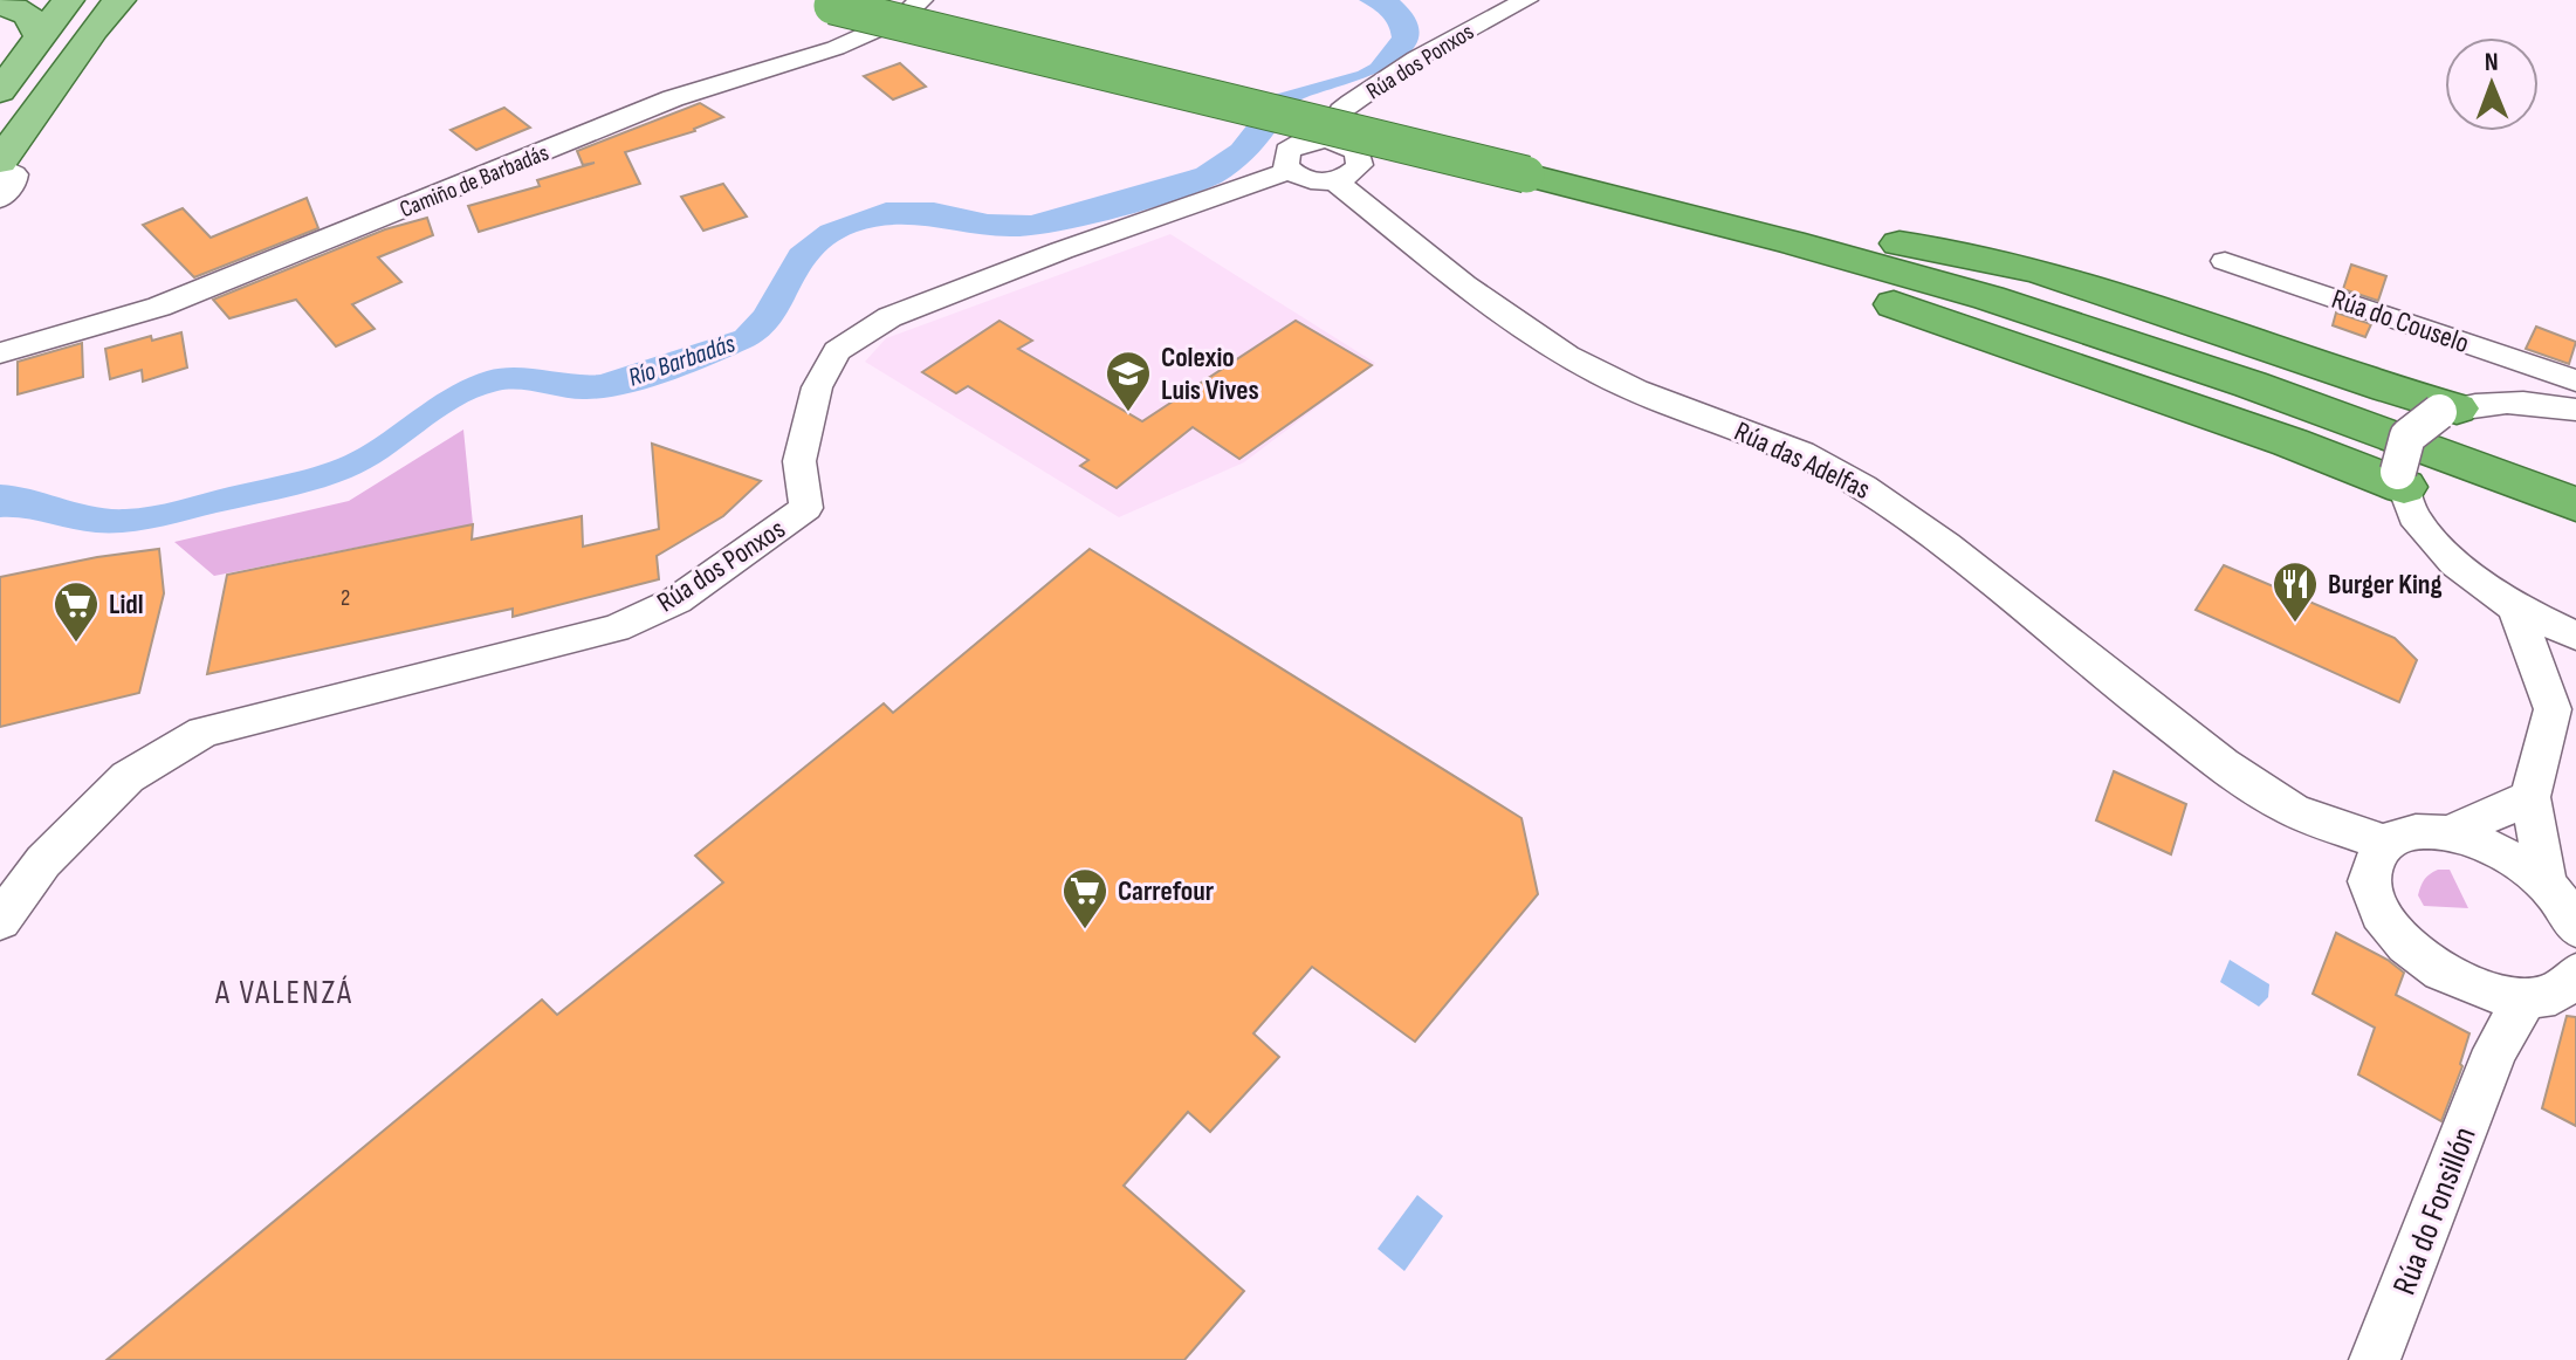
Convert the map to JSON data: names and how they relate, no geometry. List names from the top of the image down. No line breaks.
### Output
{"streets":{"street":["Rúa dos Ponxos","Camiño de Barbadás","Rúa do Couselo","Rúa das Adelfas","Rúa do Fonsillón"]},"districts":["A VALENZÁ"],"water":["Río Barbadás"],"places":{"school or university":["Colexio Luis Vives"],"restaurant":["Burger King"],"supermarket":["Lidl","Carrefour"]},"house_numbers":["2"],"north":"top"}
